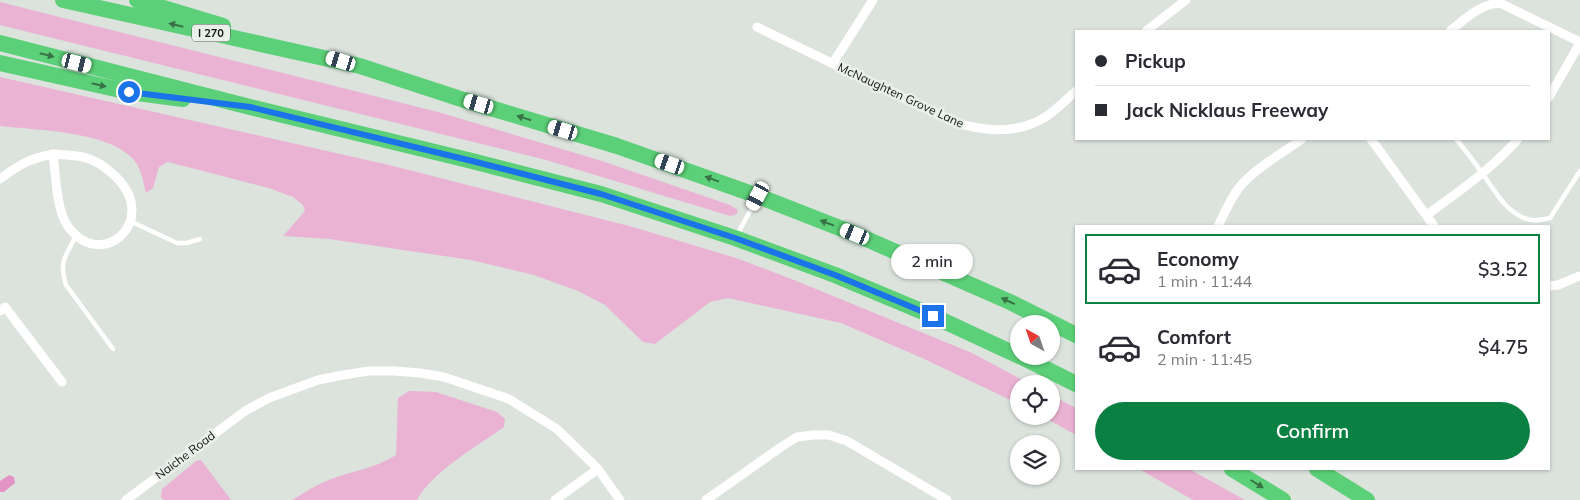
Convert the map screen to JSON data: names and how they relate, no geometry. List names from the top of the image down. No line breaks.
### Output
{"streets":{"highway":["I 270"],"street":["McNaughten Grove Lane","Naiche Road"]},"north":"top left","page":{"banner":["Pickup","Jack Nicklaus Freeway"],"list":[{"name":"Economy","note":"1 min · 11:44","value":"$3.52"},{"name":"Comfort","note":"2 min · 11:45","value":"$4.75"}],"bubble":"2 min","buttons":"Confirm"}}
